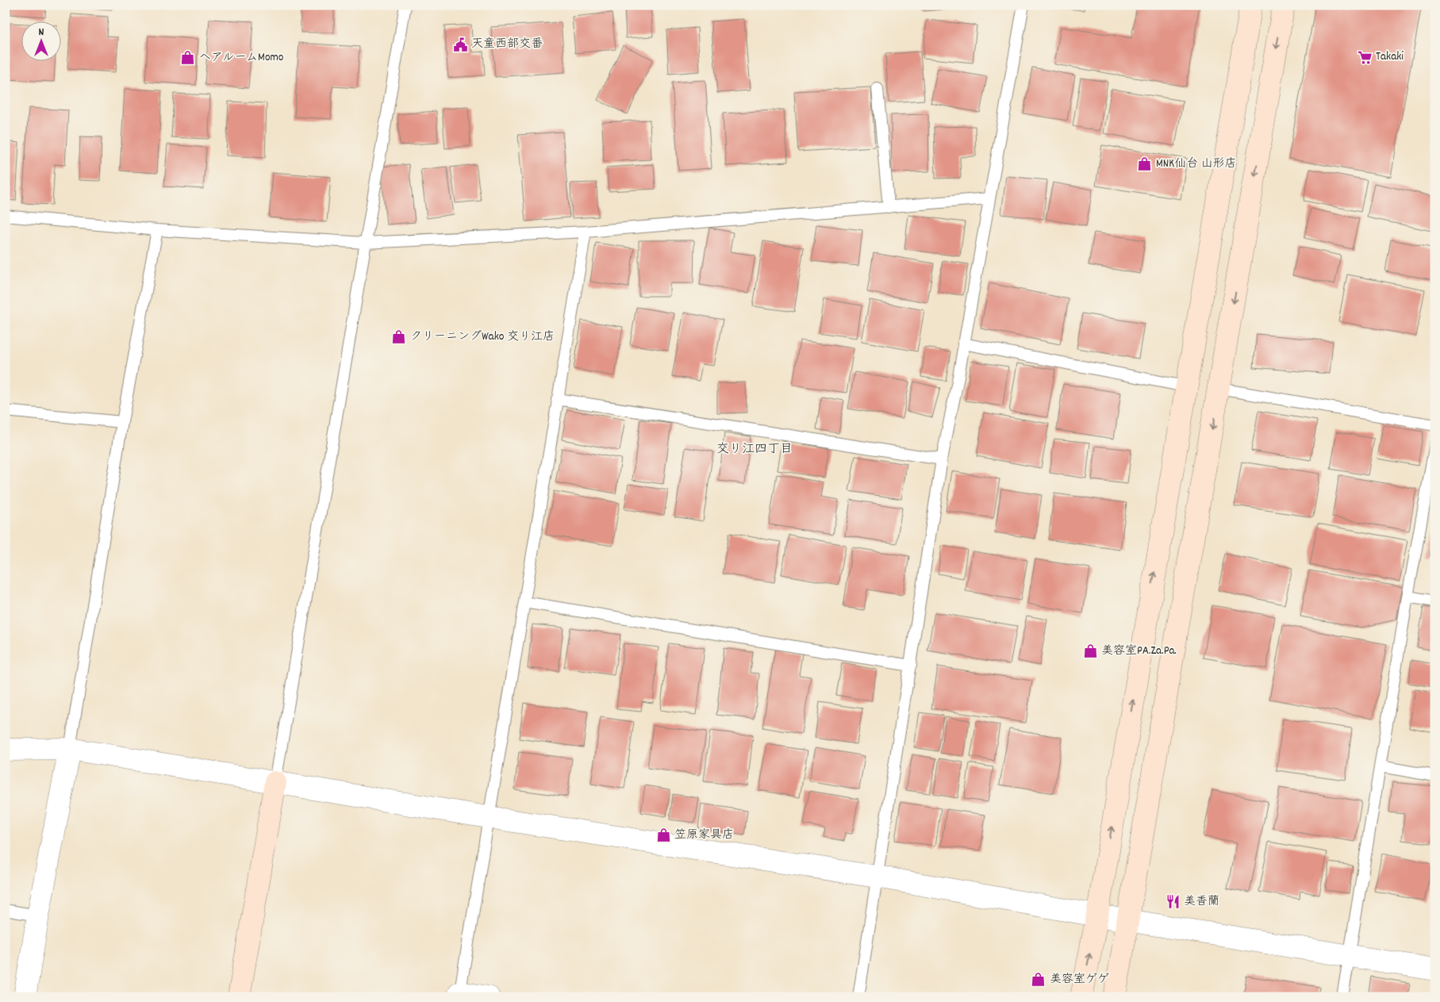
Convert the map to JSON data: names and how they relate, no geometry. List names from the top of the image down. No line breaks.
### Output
{"districts":["交り江四丁目"],"places":{"public building":["天童西部交番"],"supermarket":["Takaki"],"shop":["ヘアルームMomo","MNK仙台 山形店","クリーニングWako 交り江店","美容室PA.Za.Pa.","笠原家具店","美容室ゲゲ"],"restaurant":["美香蘭"]},"north":"top"}
